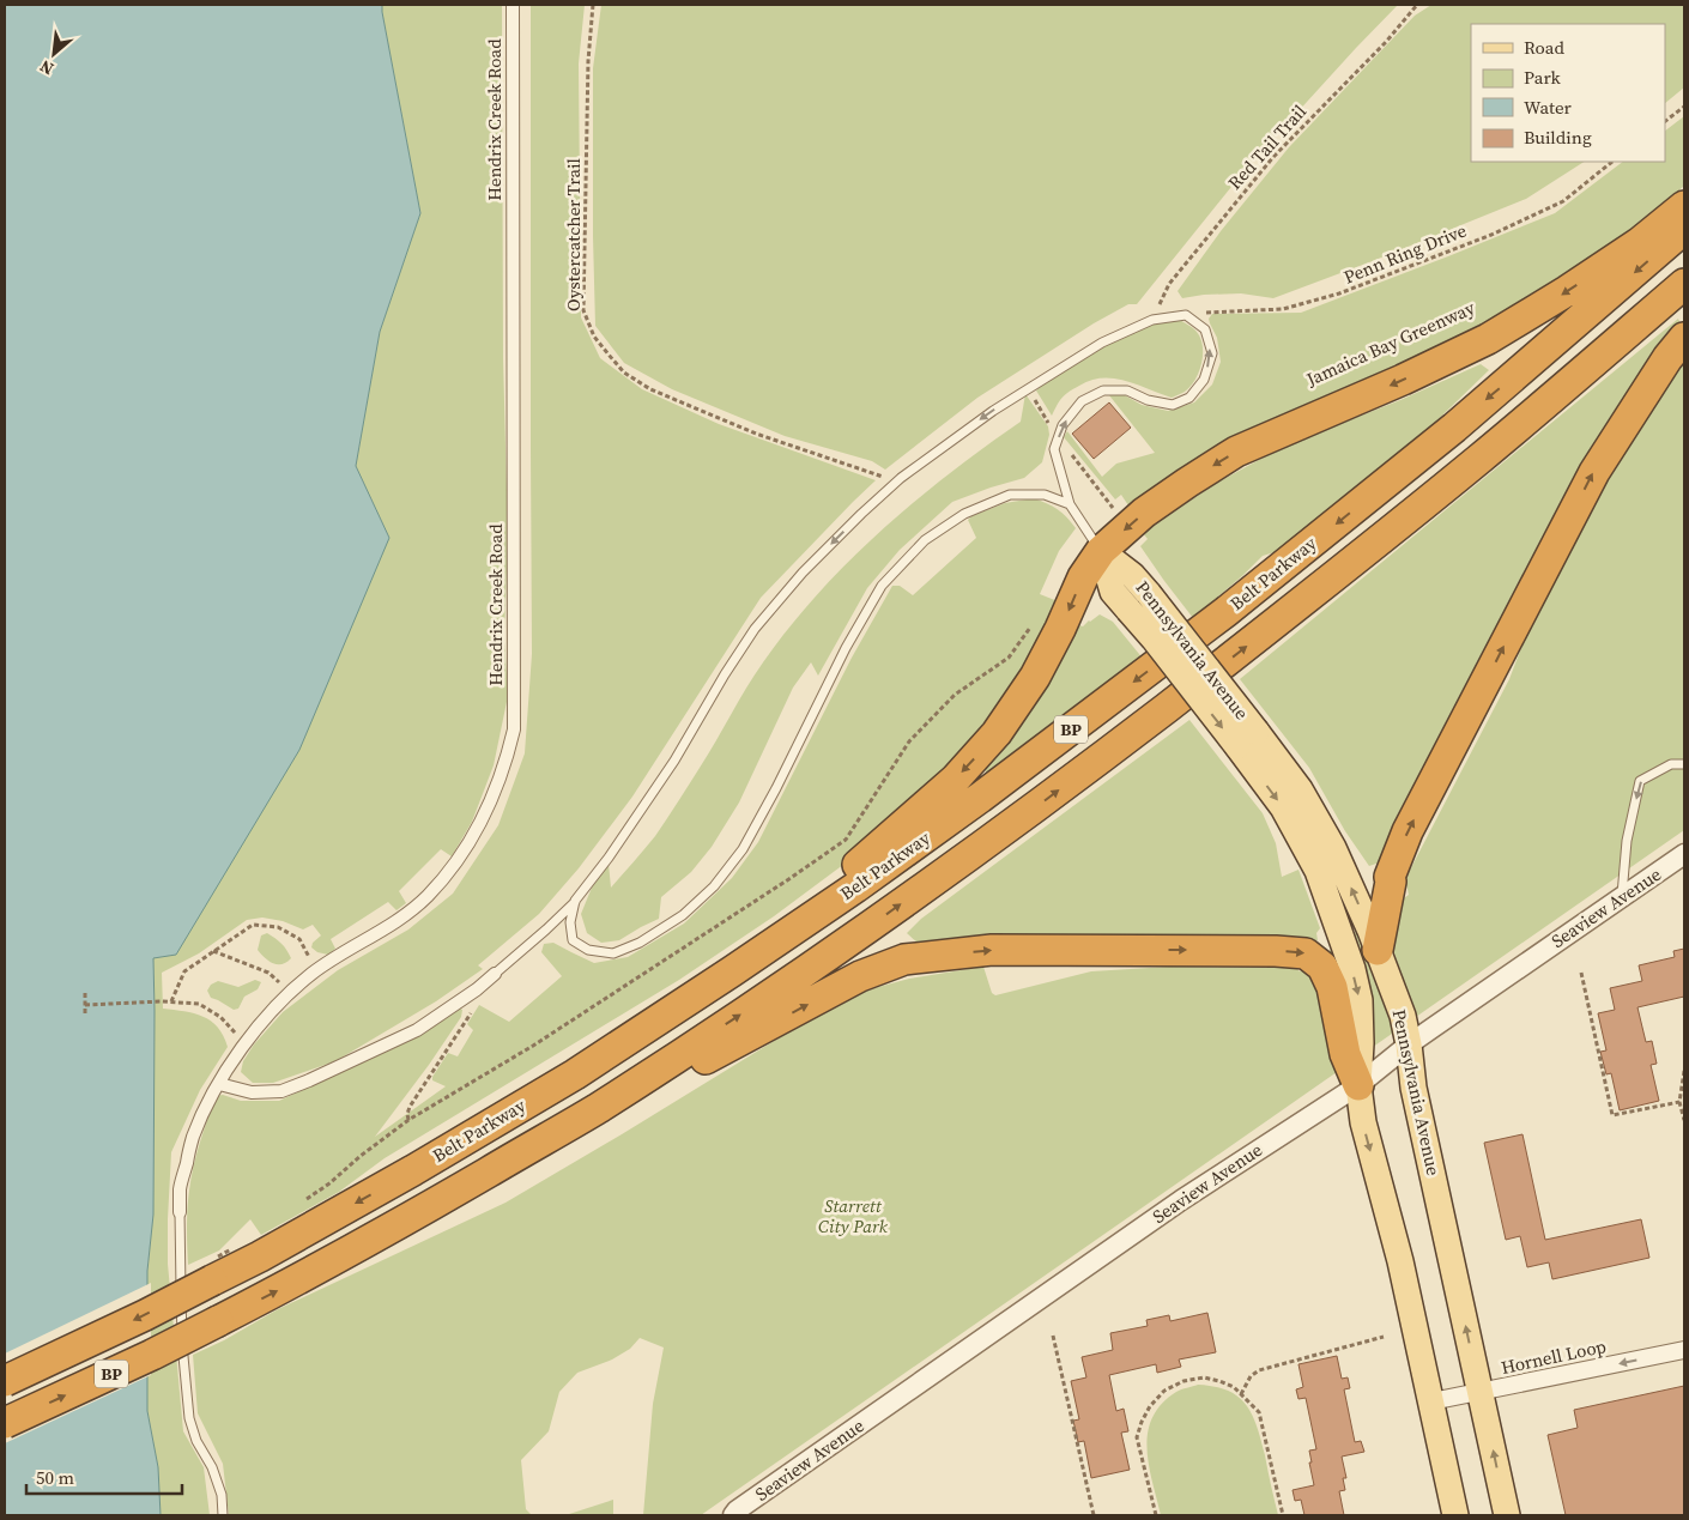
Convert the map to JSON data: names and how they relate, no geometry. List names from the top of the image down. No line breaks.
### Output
{"streets":{"highway":["Belt Parkway","BP"],"main road":["Pennsylvania Avenue"],"street":["Hendrix Creek Road","Seaview Avenue","Hornell Loop"],"path":["Red Tail Trail","Oystercatcher Trail","Penn Ring Drive"]},"crossings":[["Pennsylvania Avenue","Seaview Avenue"],["Pennsylvania Avenue","Hornell Loop"]],"one_way":["Hornell Loop"],"parks":["Starrett City Park"],"legend":["Road","Park","Water","Building"],"scale_bar":"50 m","north":"bottom left"}
